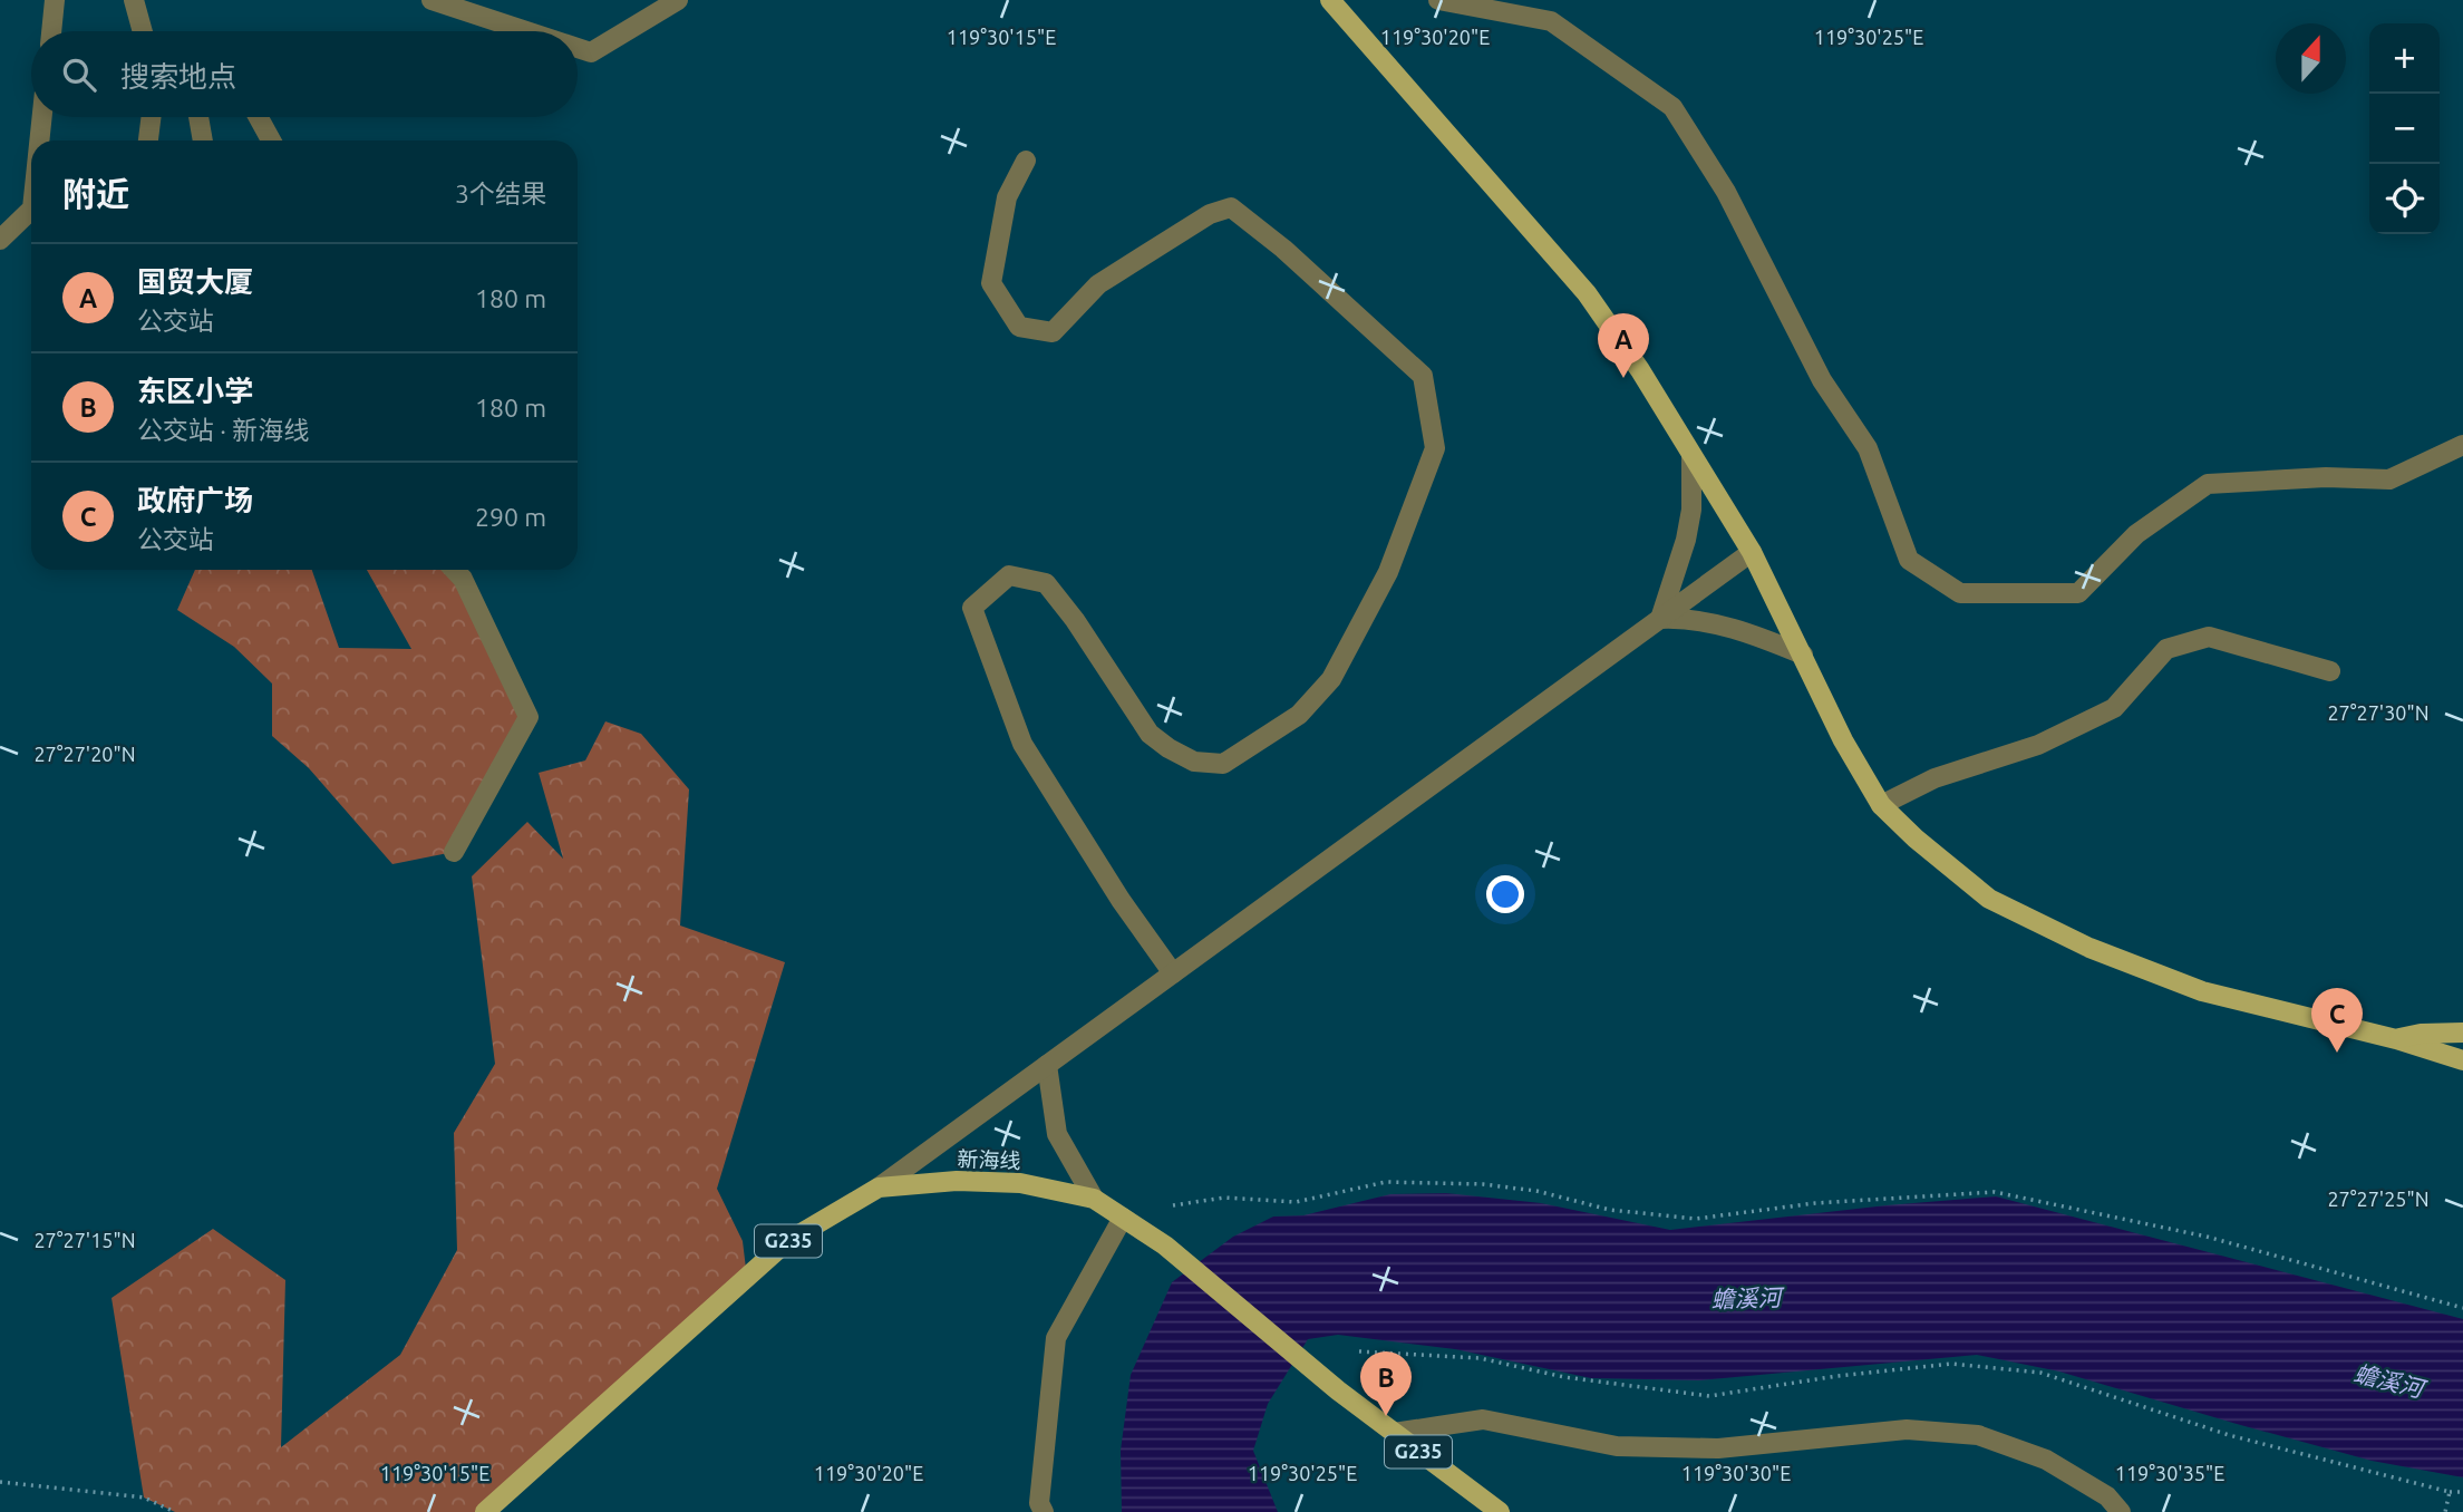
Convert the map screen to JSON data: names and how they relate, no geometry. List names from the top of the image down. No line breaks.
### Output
{"streets":{"main road":["新海线","G235"]},"water":["蟾溪河"],"north":"top","page":{"map_buttons":["+","−"],"search":"搜索地点","heading":["附近","3个结果"],"list":[{"mark":"A","name":"国贸大厦","note":"公交站","value":"180 m"},{"mark":"B","name":"东区小学","note":"公交站 · 新海线","value":"180 m"},{"mark":"C","name":"政府广场","note":"公交站","value":"290 m"}],"pins":["A","C","B"]},"coordinates":["119°30'15\"E","119°30'25\"E","119°30'20\"E","27°27'30\"N","27°27'20\"N","27°27'25\"N","27°27'15\"N","119°30'30\"E","119°30'35\"E"]}
